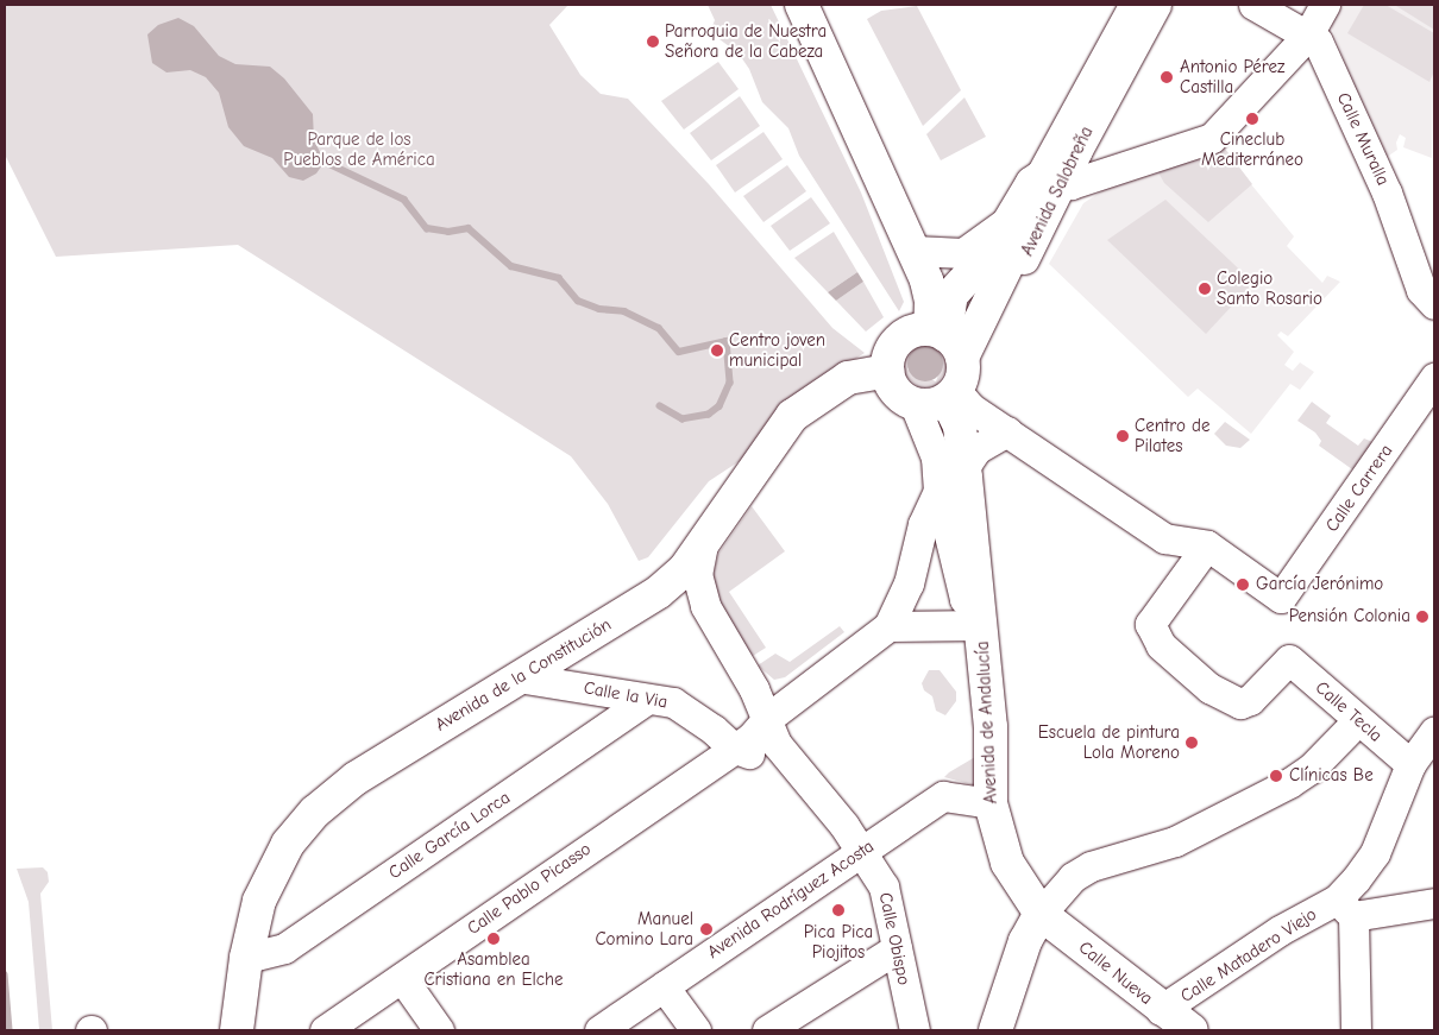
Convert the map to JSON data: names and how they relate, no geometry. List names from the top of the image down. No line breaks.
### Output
{"streets":{"main road":["Avenida Salobreña","Avenida de la Constitución","Avenida de Andalucía","Calle Nueva"],"street":["Calle Muralla","Calle Carrera","Calle la Via","Calle Tecla","Calle García Lorca","Calle Pablo Picasso","Avenida Rodríguez Acosta","Calle Obispo","Calle Matadero Viejo"]},"crossings":[["Avenida Salobreña","Avenida de la Constitución"],["Avenida Salobreña","Avenida de Andalucía"],["Calle Carrera","Calle Tecla"],["Avenida de la Constitución","Calle la Via"],["Avenida de la Constitución","Avenida de Andalucía"],["Avenida de la Constitución","Calle García Lorca"],["Avenida de la Constitución","Calle Obispo"],["Calle la Via","Calle García Lorca"],["Calle la Via","Calle Pablo Picasso"],["Calle la Via","Calle Obispo"],["Avenida de Andalucía","Calle Pablo Picasso"],["Avenida de Andalucía","Avenida Rodríguez Acosta"],["Avenida de Andalucía","Calle Nueva"],["Calle Pablo Picasso","Calle Obispo"],["Avenida Rodríguez Acosta","Calle Obispo"],["Calle Matadero Viejo","Calle Nueva"]],"parks":["Parque de los Pueblos de América"],"places":["Parroquia de Nuestra Señora de la Cabeza","Antonio Pérez Castilla","Cineclub Mediterráneo","Colegio Santo Rosario","Centro joven municipal","Centro de Pilates","García Jerónimo","Pensión Colonia","Escuela de pintura Lola Moreno","Clínicas Be","Pica Pica Piojitos","Manuel Comino Lara","Asamblea Cristiana en Elche"]}
